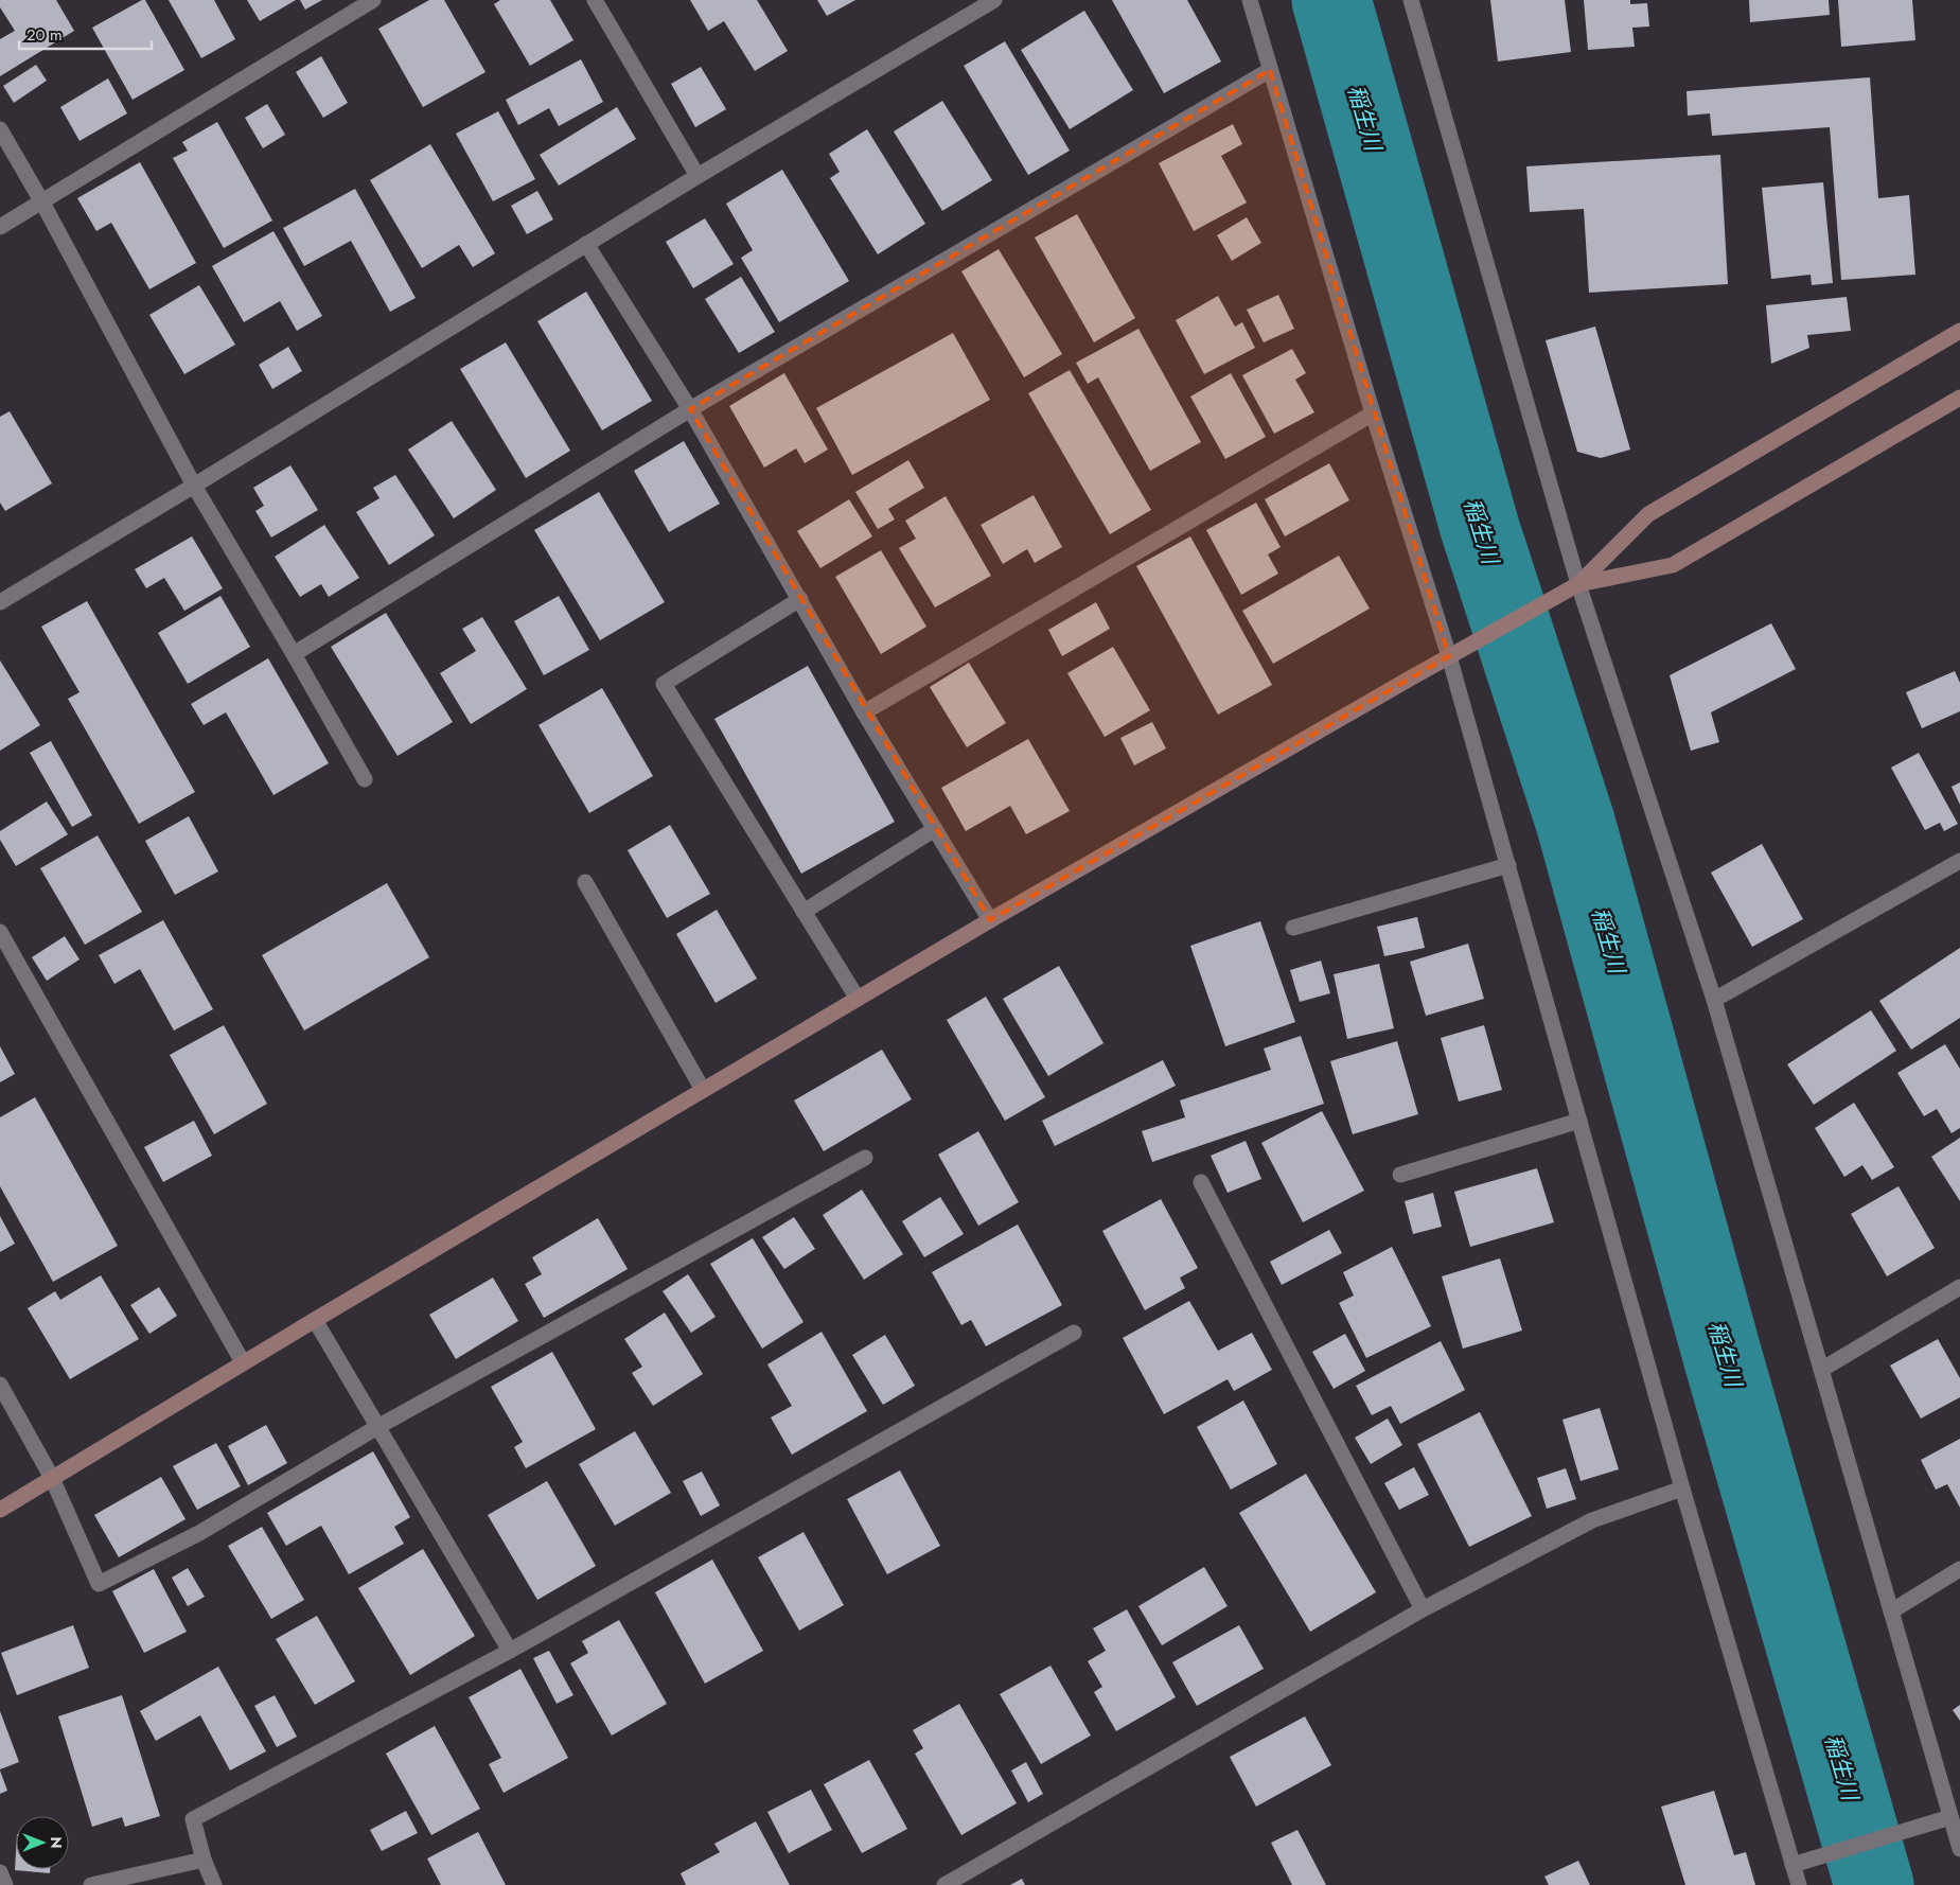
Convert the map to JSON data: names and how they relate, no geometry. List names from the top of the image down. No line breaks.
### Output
{"water":["稲生川"],"scale_bar":"20 m","north":"right"}
